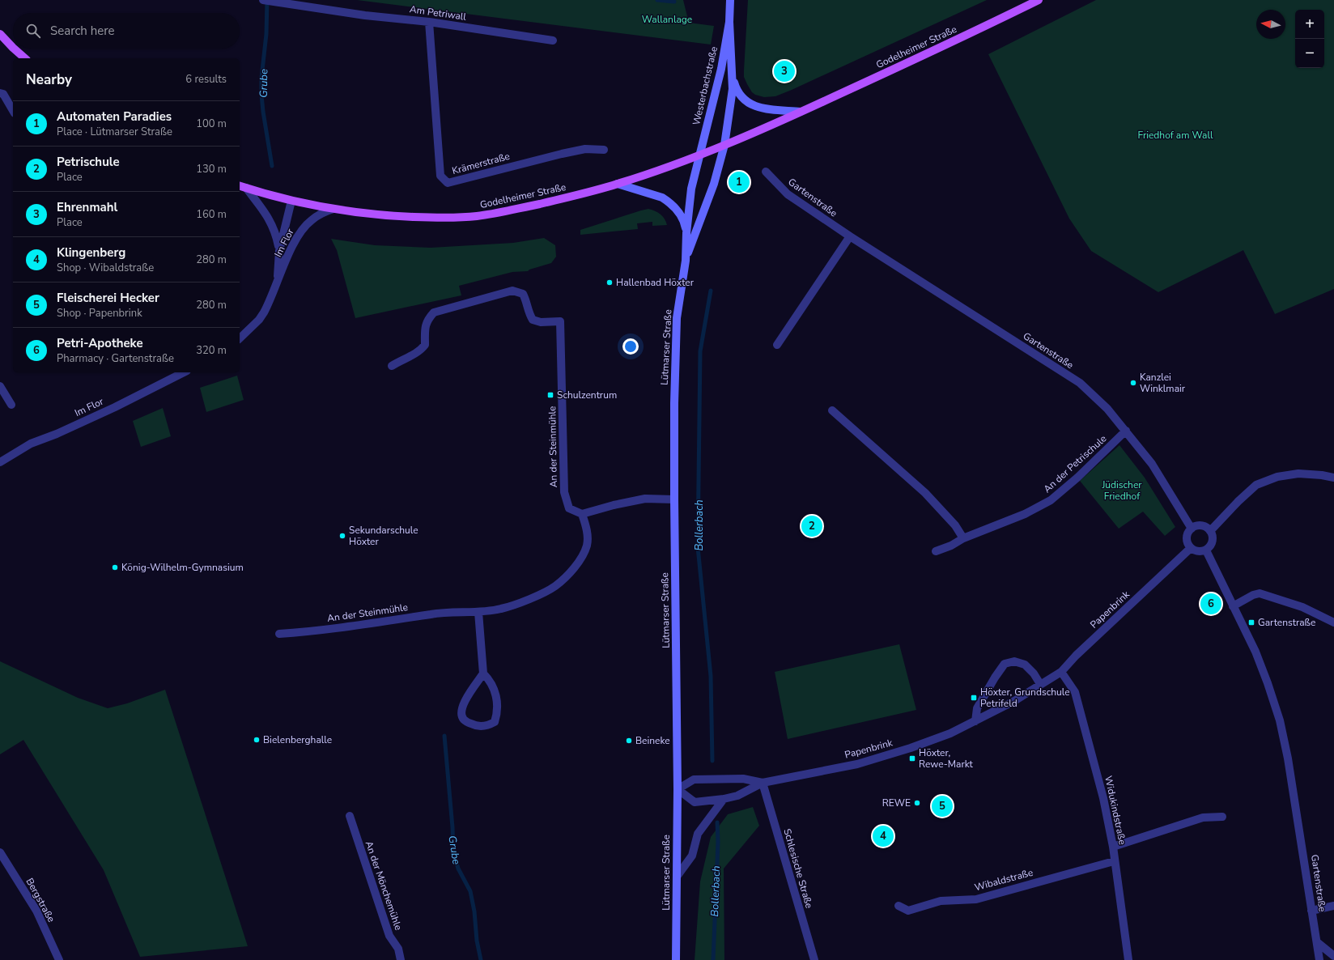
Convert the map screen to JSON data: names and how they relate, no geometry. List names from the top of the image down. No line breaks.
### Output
{"streets":{"main road":["Godelheimer Straße","Westerbachstraße","Lütmarser Straße"],"street":["Am Petriwall","Krämerstraße","Gartenstraße","Im Flor","An der Steinmühle","An der Petrischule","Papenbrink","Widukindstraße","Schlesische Straße","Wibaldstraße","An der Mönchemühle","Bergstraße"]},"crossings":[["Am Petriwall","Krämerstraße"],["Godelheimer Straße","Westerbachstraße"],["Godelheimer Straße","Im Flor"],["Godelheimer Straße","Lütmarser Straße"],["Westerbachstraße","Lütmarser Straße"],["Gartenstraße","An der Petrischule"],["Gartenstraße","Papenbrink"],["Lütmarser Straße","Papenbrink"],["Papenbrink","Widukindstraße"],["Papenbrink","Schlesische Straße"],["Widukindstraße","Wibaldstraße"]],"water":["Grube","Bollerbach"],"parks":["Wallanlage","Friedhof am Wall","Jüdischer Friedhof"],"places":{"other":["Hallenbad Höxter","Kanzlei Winklmair","Sekundarschule Höxter","König-Wilhelm-Gymnasium","Bielenberghalle","Beineke","REWE"],"transit":["Schulzentrum","Gartenstraße","Höxter, Grundschule Petrifeld","Höxter, Rewe-Markt"]},"north":"left","page":{"map_buttons":["+","−"],"search":"Search here","heading":["Nearby","6 results"],"pins":["3","1","2","6","5","4"],"list":[{"mark":"1","name":"Automaten Paradies","note":"Place · Lütmarser Straße","value":"100 m"},{"mark":"2","name":"Petrischule","note":"Place","value":"130 m"},{"mark":"3","name":"Ehrenmahl","note":"Place","value":"160 m"},{"mark":"4","name":"Klingenberg","note":"Shop · Wibaldstraße","value":"280 m"},{"mark":"5","name":"Fleischerei Hecker","note":"Shop · Papenbrink","value":"280 m"},{"mark":"6","name":"Petri-Apotheke","note":"Pharmacy · Gartenstraße","value":"320 m"}]}}
